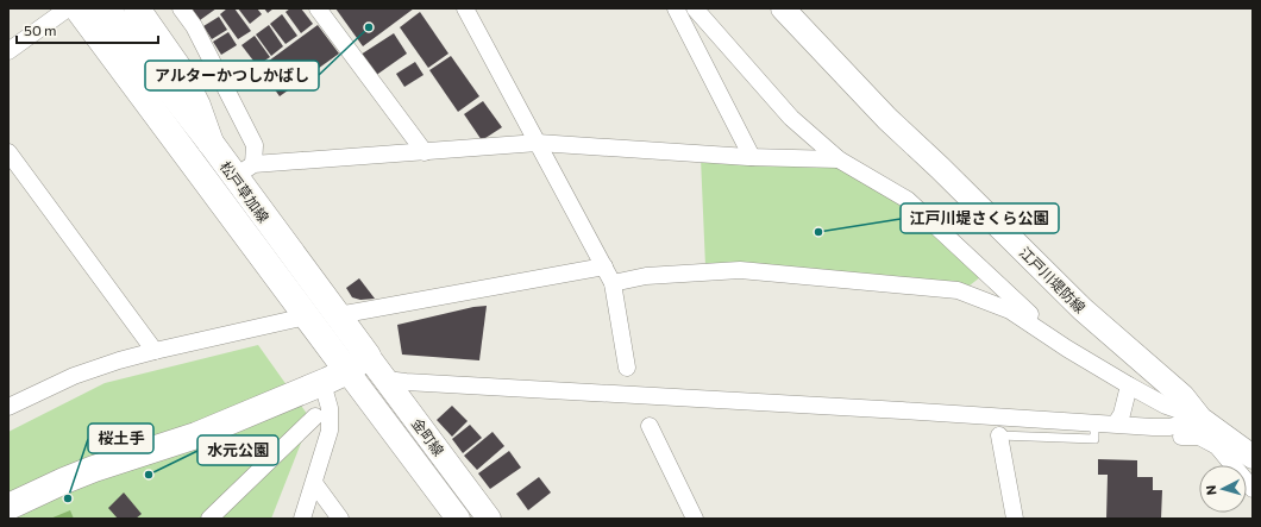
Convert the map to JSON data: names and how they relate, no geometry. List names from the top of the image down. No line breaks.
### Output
{"streets":{"main road":["松戸草加線","江戸川堤防線","金町線"]},"crossings":[["松戸草加線","金町線"]],"places":["アルターかつしかばし","江戸川堤さくら公園","水元公園","桜土手"],"scale_bar":"50 m","north":"left"}
